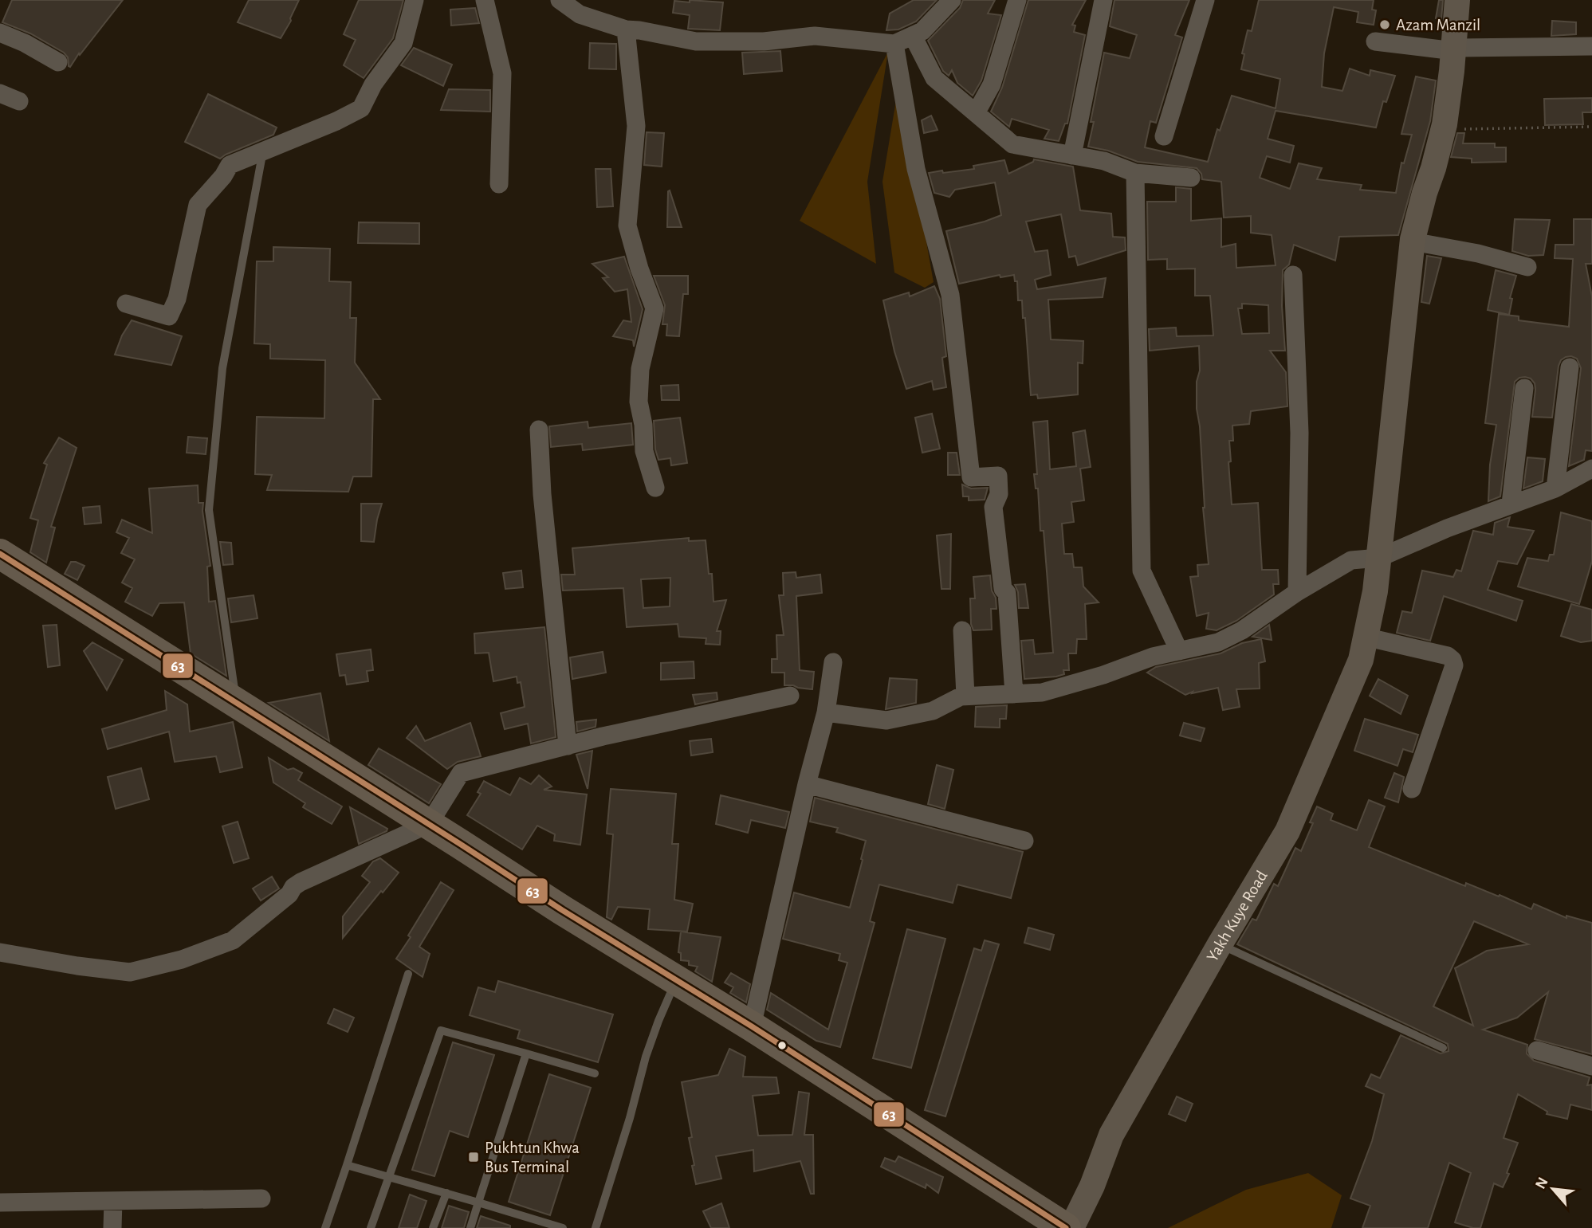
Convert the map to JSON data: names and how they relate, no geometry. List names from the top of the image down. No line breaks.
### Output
{"streets":{"main road":["Yakh Kuye Road"]},"places":{"other":["Azam Manzil"],"transit":["Pukhtun Khwa Bus Terminal"]},"lines":["transit line 63"],"north":"top left"}
